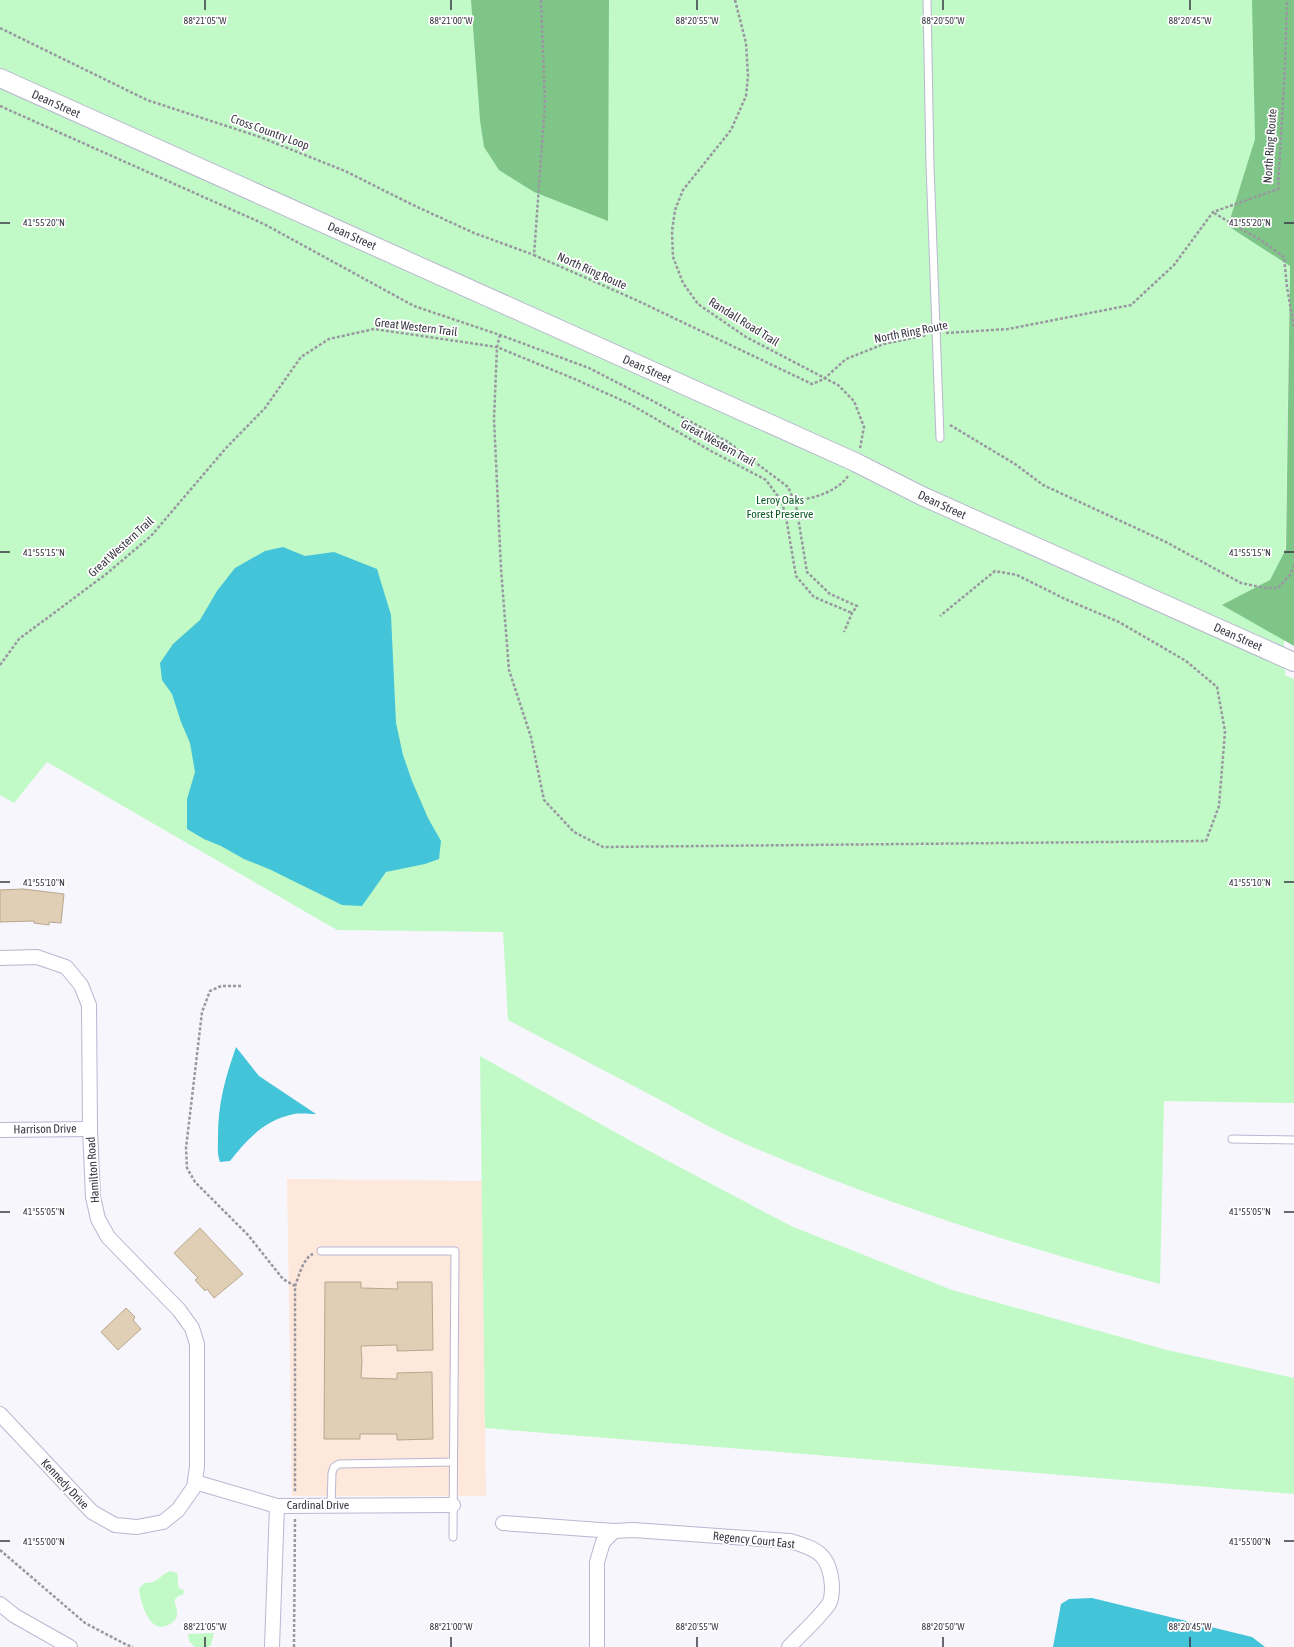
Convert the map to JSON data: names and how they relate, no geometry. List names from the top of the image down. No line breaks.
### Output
{"streets":{"street":["Dean Street","Harrison Drive","Hamilton Road","Kennedy Drive","Cardinal Drive","Regency Court East"],"path":["Cross Country Loop","North Ring Route","Randall Road Trail","Great Western Trail"]},"crossings":[["Cross Country Loop","North Ring Route"],["North Ring Route","Randall Road Trail"],["Harrison Drive","Hamilton Road"],["Hamilton Road","Kennedy Drive"]],"parks":["Leroy Oaks Forest Preserve"],"coordinates":["88°21'05\"W","88°21'00\"W","88°20'55\"W","88°20'50\"W","88°20'45\"W","41°55'20\"N","41°55'15\"N","41°55'10\"N","41°55'05\"N","41°55'00\"N"]}
